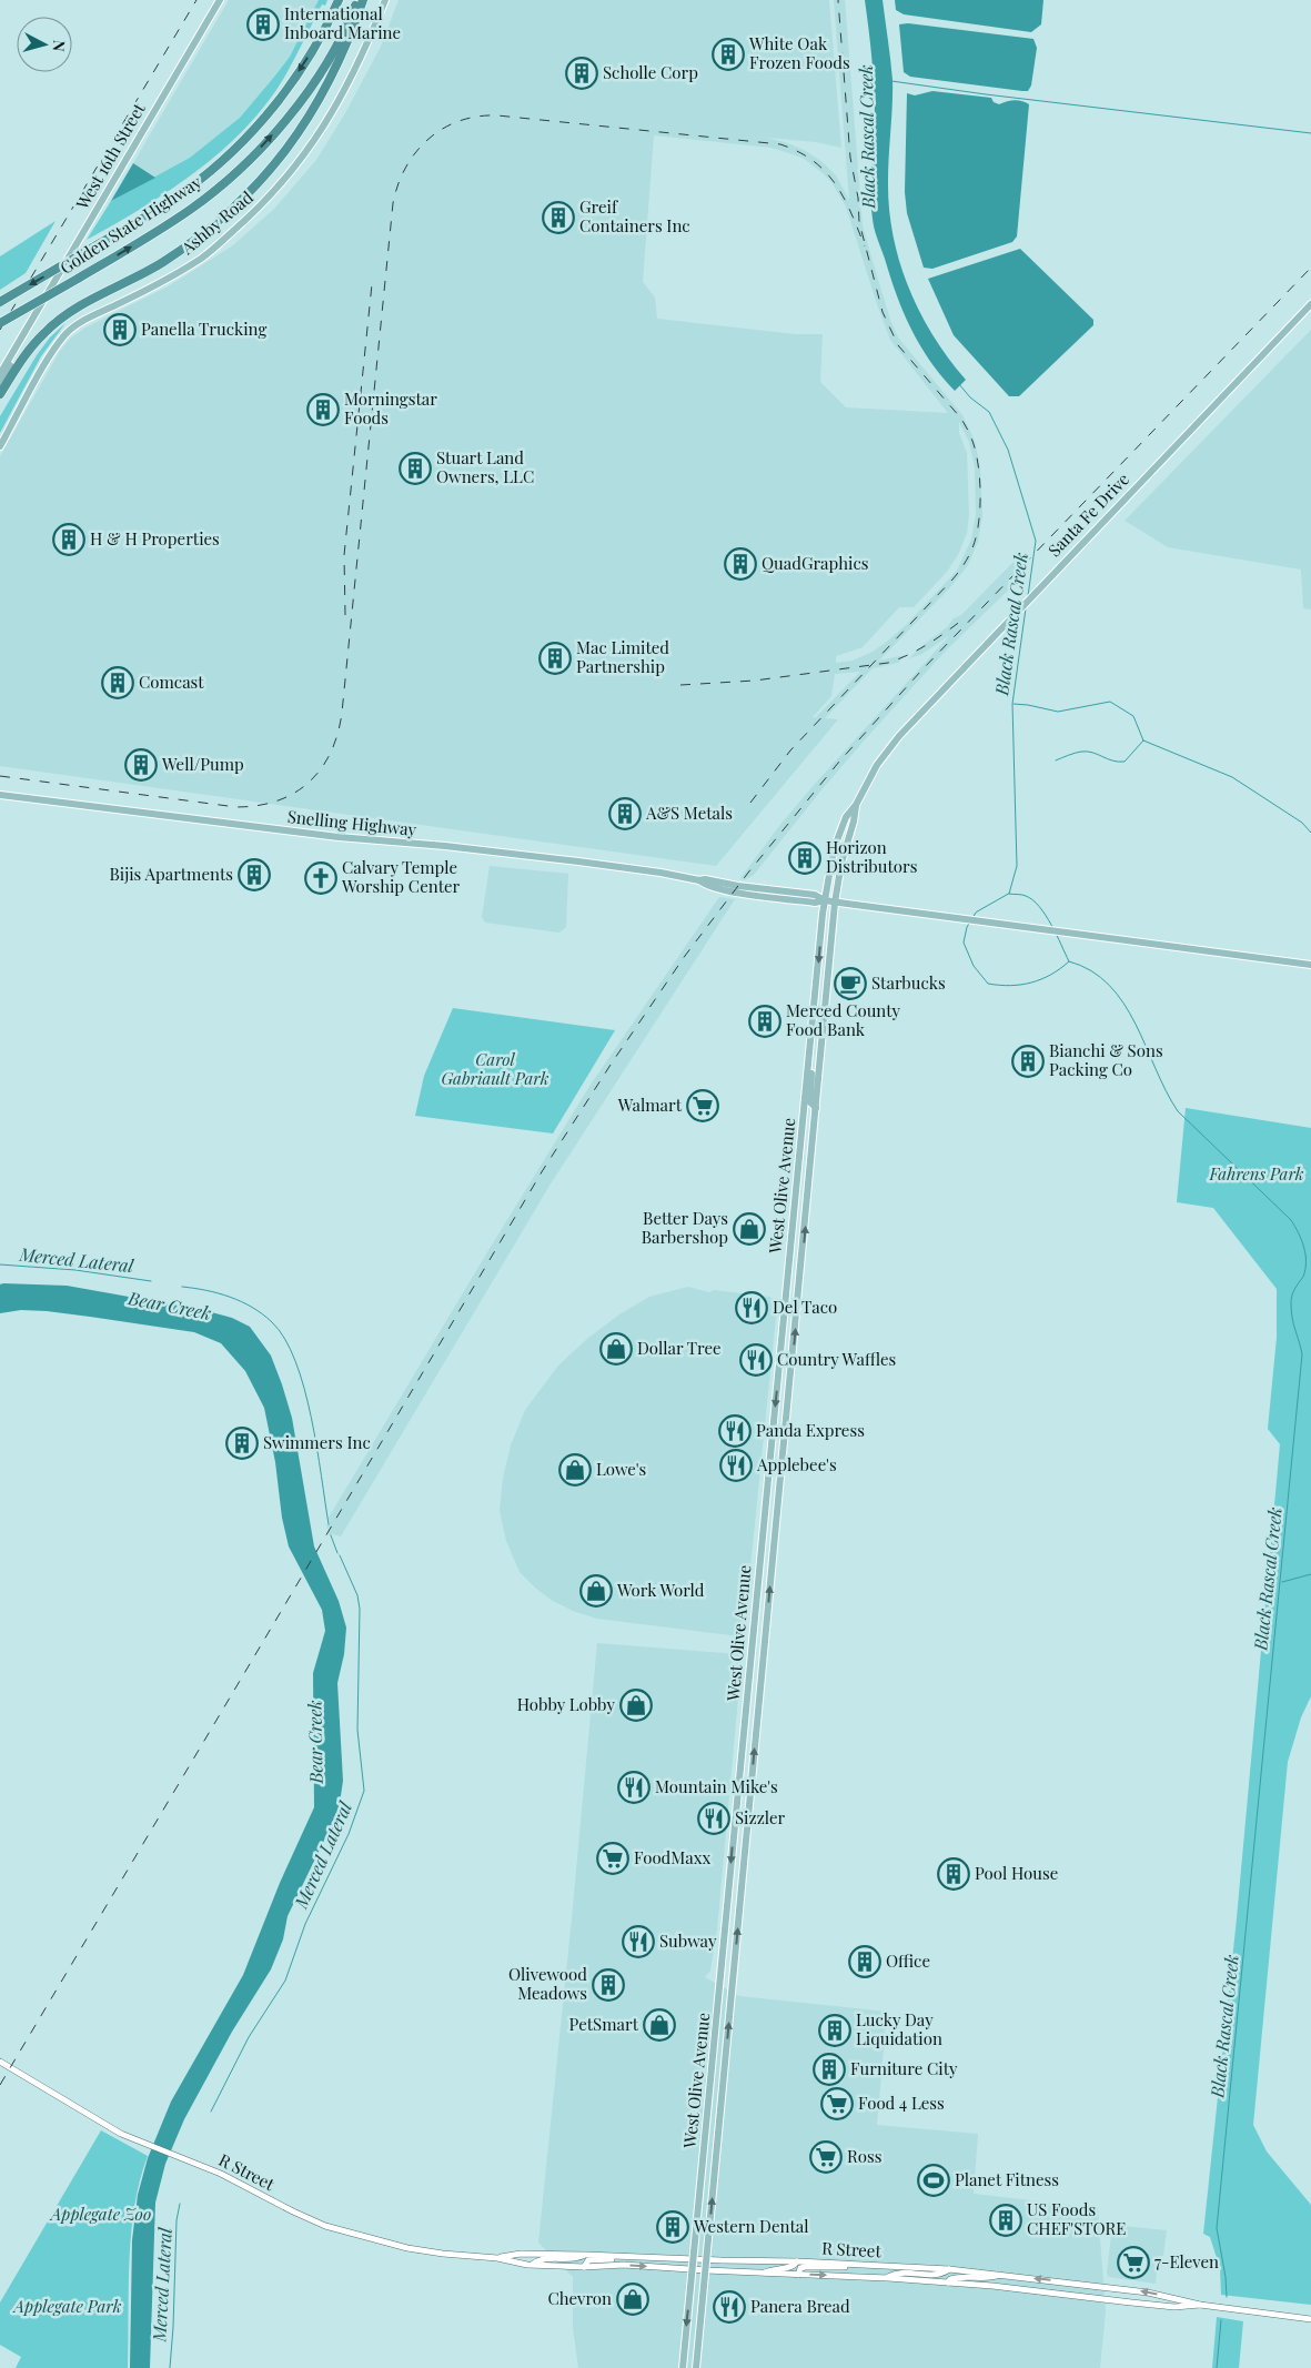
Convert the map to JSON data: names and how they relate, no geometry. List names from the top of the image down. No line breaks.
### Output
{"streets":{"highway":["Golden State Highway"],"main road":["West 16th Street","Ashby Road","Santa Fe Drive","Snelling Highway","West Olive Avenue"],"street":["R Street"]},"crossings":[["Santa Fe Drive","Snelling Highway"],["Santa Fe Drive","West Olive Avenue"],["Snelling Highway","West Olive Avenue"],["West Olive Avenue","R Street"]],"water":["Black Rascal Creek","Merced Lateral","Bear Creek"],"parks":["Carol Gabriault Park","Fahrens Park","Applegate Zoo","Applegate Park"],"places":{"building":["International Inboard Marine","White Oak Frozen Foods","Scholle Corp","Greif Containers Inc","Panella Trucking","Morningstar Foods","Stuart Land Owners, LLC","H & H Properties","QuadGraphics","Mac Limited Partnership","Comcast","Well/Pump","A&S Metals","Horizon Distributors","Bijis Apartments","Merced County Food Bank","Bianchi & Sons Packing Co","Swimmers Inc","Pool House","Office","Olivewood Meadows","Lucky Day Liquidation","Furniture City","US Foods CHEF'STORE","Western Dental"],"church":["Calvary Temple Worship Center"],"cafe":["Starbucks"],"supermarket":["Walmart","FoodMaxx","Food 4 Less","Ross","7-Eleven"],"shop":["Better Days Barbershop","Dollar Tree","Lowe's","Work World","Hobby Lobby","PetSmart","Chevron"],"restaurant":["Del Taco","Country Waffles","Panda Express","Applebee's","Mountain Mike's","Sizzler","Subway","Panera Bread"],"sports":["Planet Fitness"]},"north":"right"}
